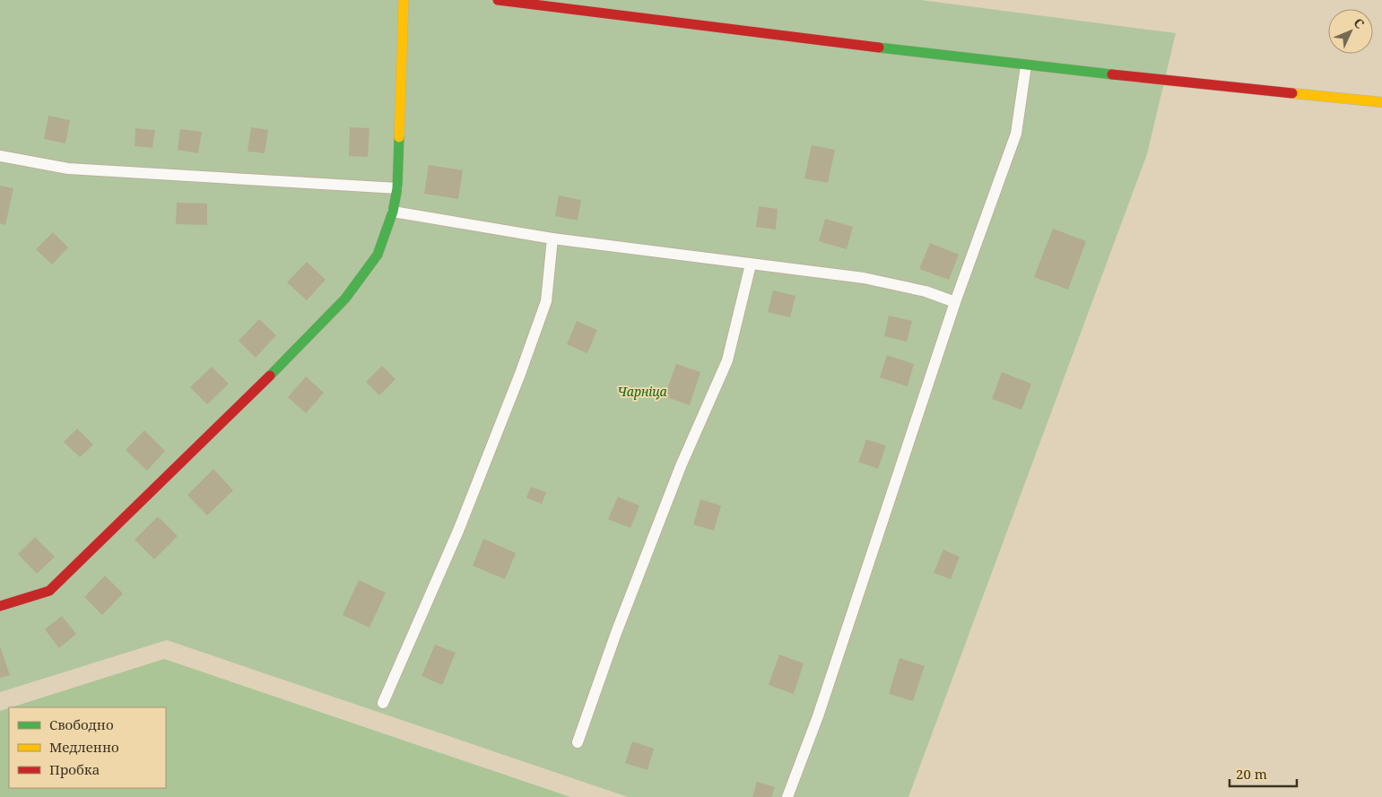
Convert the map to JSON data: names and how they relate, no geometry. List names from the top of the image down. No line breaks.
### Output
{"parks":["Чарніца"],"legend":["Свободно","Медленно","Пробка"],"scale_bar":"20 m","north":"top right"}
